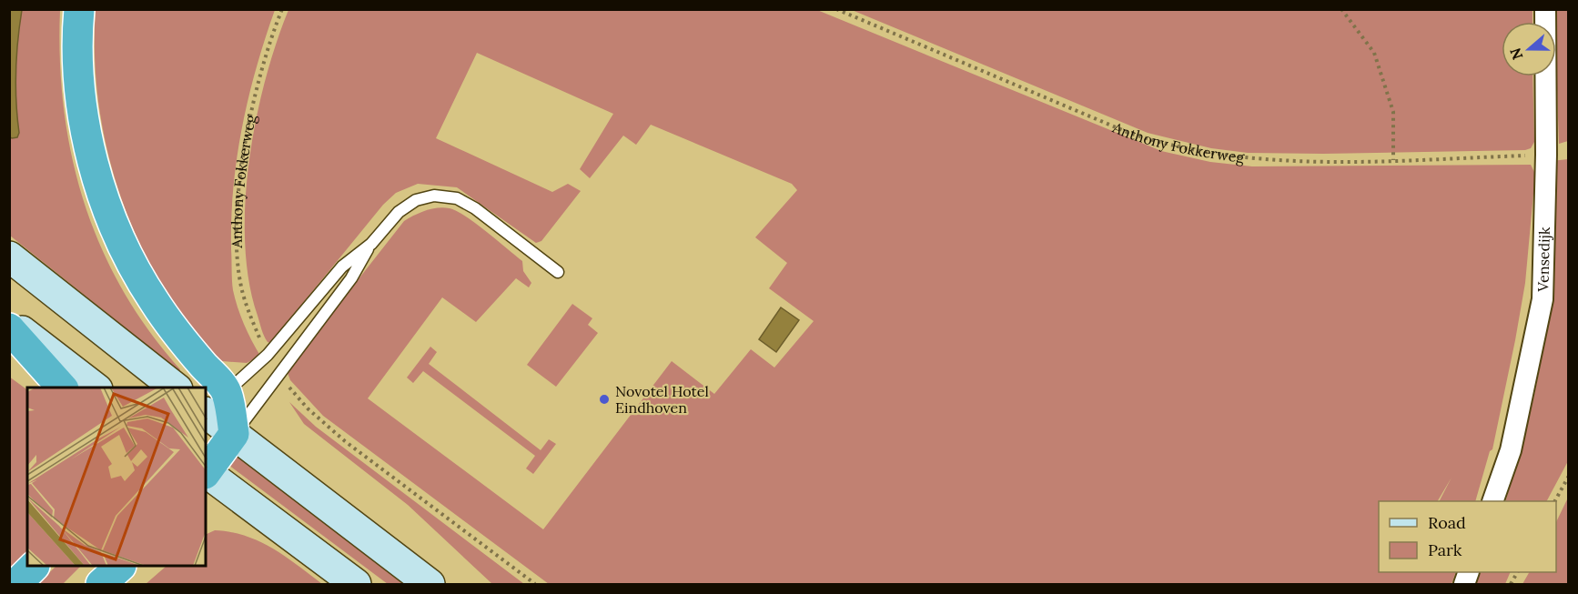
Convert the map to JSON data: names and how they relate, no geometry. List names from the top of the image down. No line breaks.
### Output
{"streets":{"street":["Vensedijk"],"path":["Anthony Fokkerweg"]},"crossings":[["Anthony Fokkerweg","Vensedijk"]],"places":["Novotel Hotel Eindhoven"],"legend":["Road","Park"],"north":"left"}
